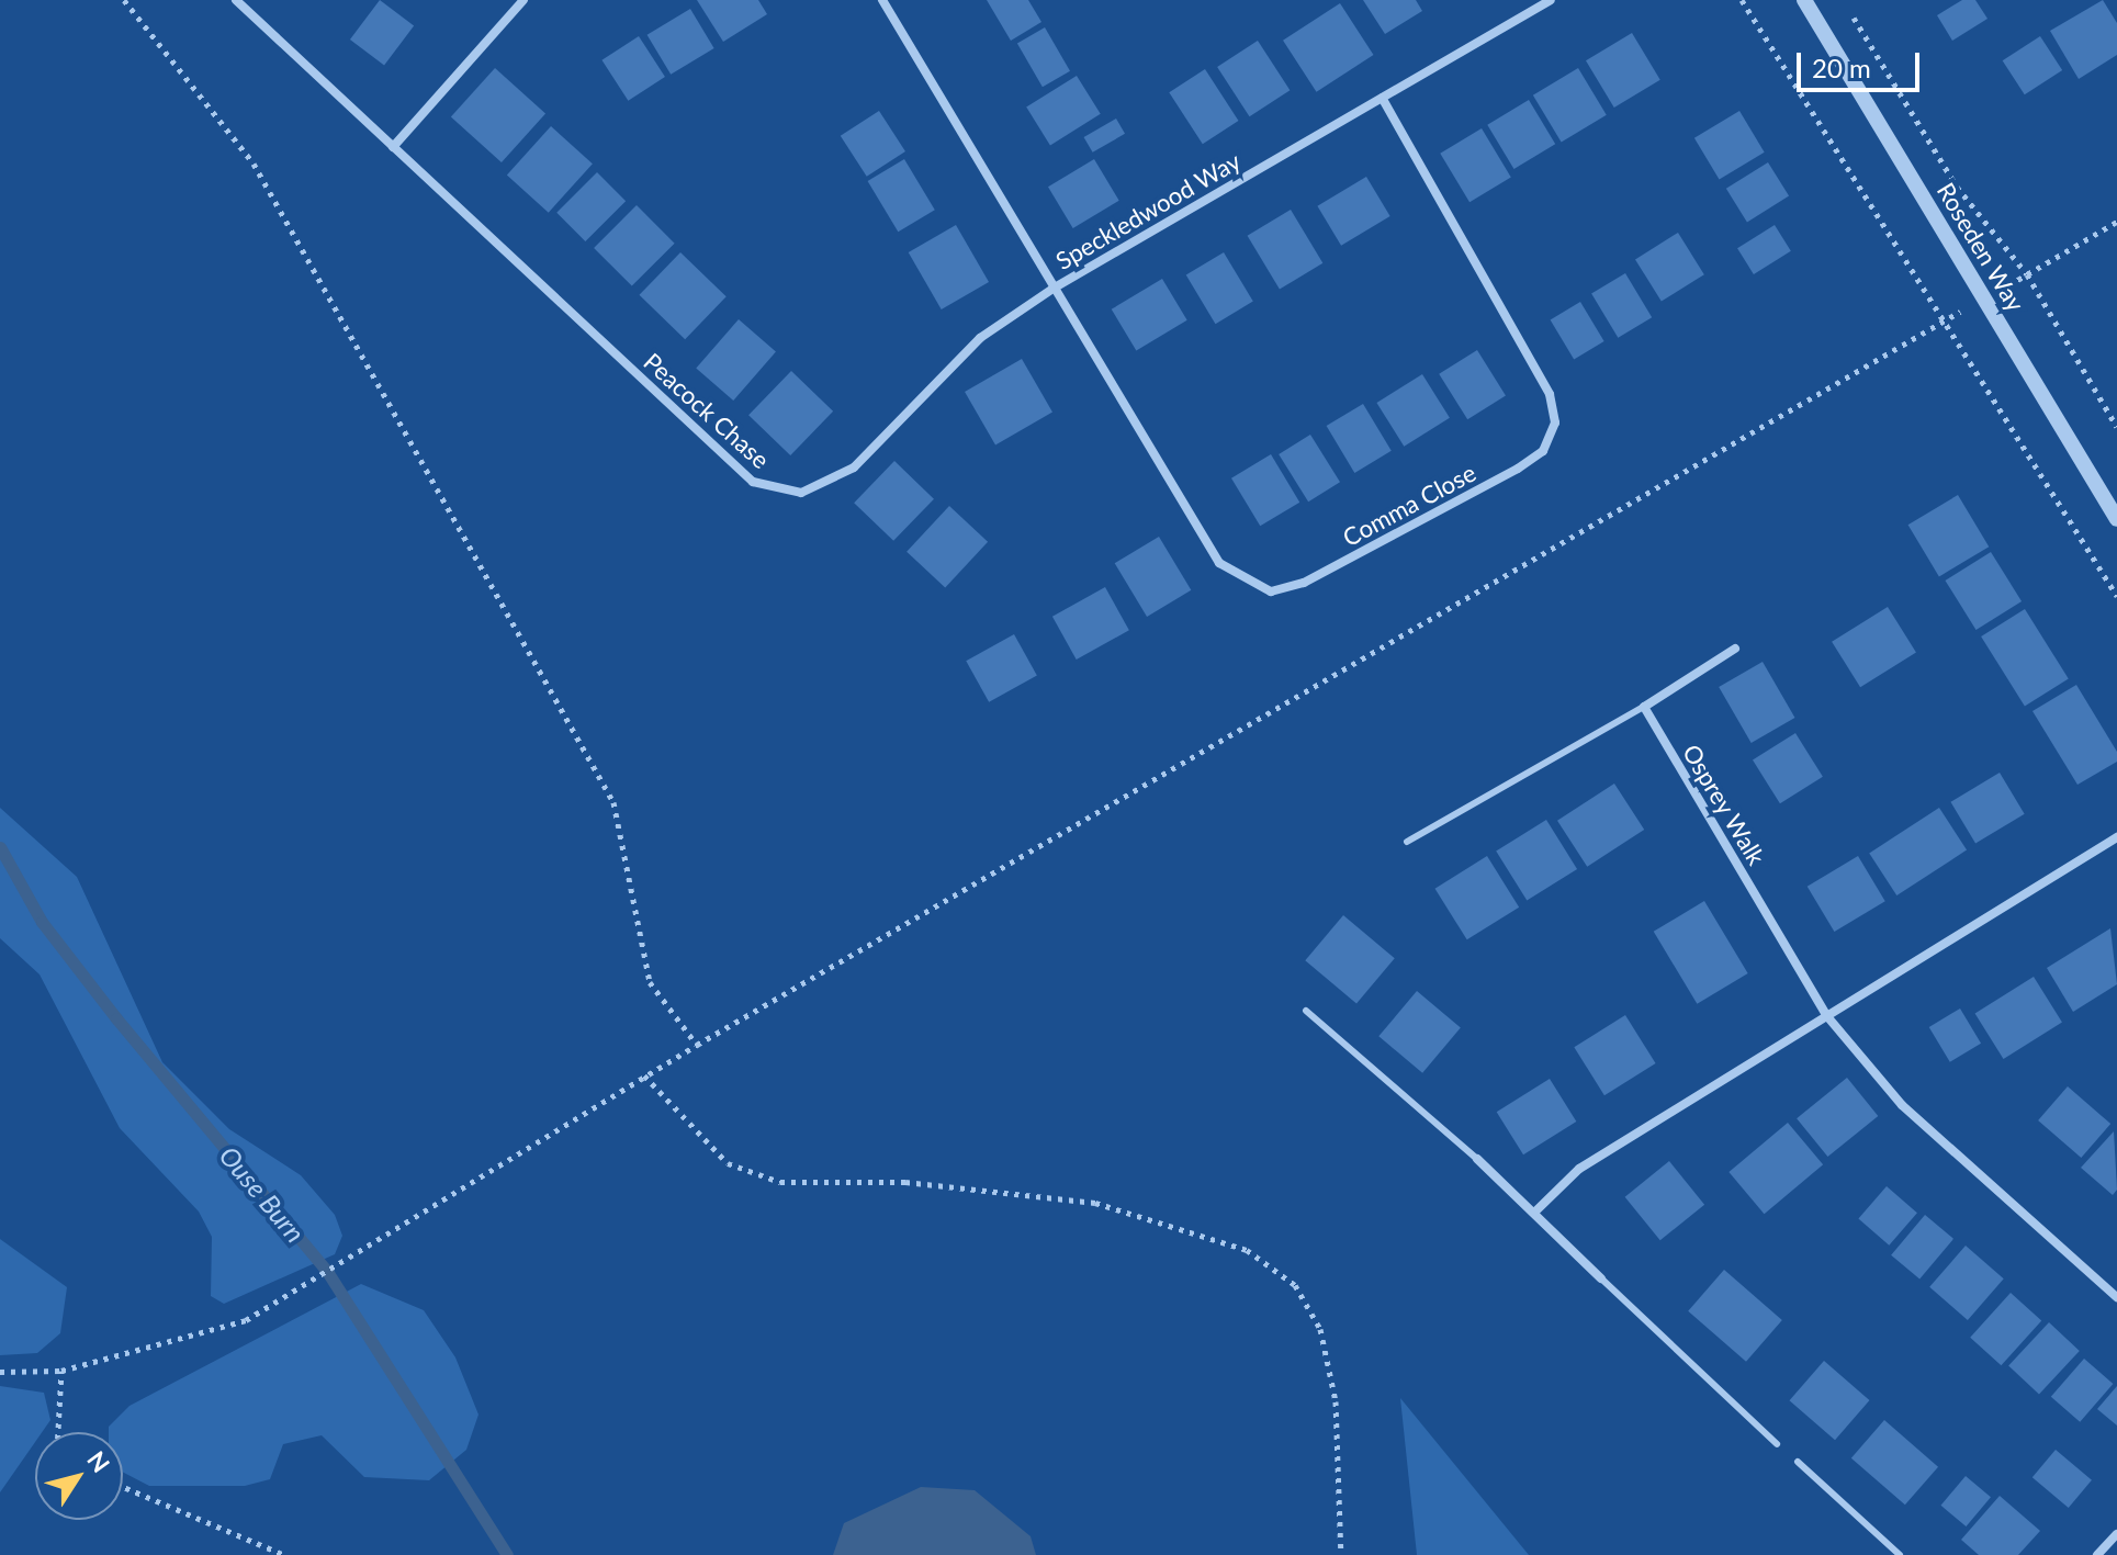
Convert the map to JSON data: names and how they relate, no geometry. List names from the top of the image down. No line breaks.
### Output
{"streets":{"street":["Speckledwood Way","Roseden Way","Peacock Chase","Comma Close","Osprey Walk"]},"crossings":[["Speckledwood Way","Peacock Chase"],["Speckledwood Way","Comma Close"],["Peacock Chase","Comma Close"]],"water":["Ouse Burn"],"scale_bar":"20 m","north":"top right"}
